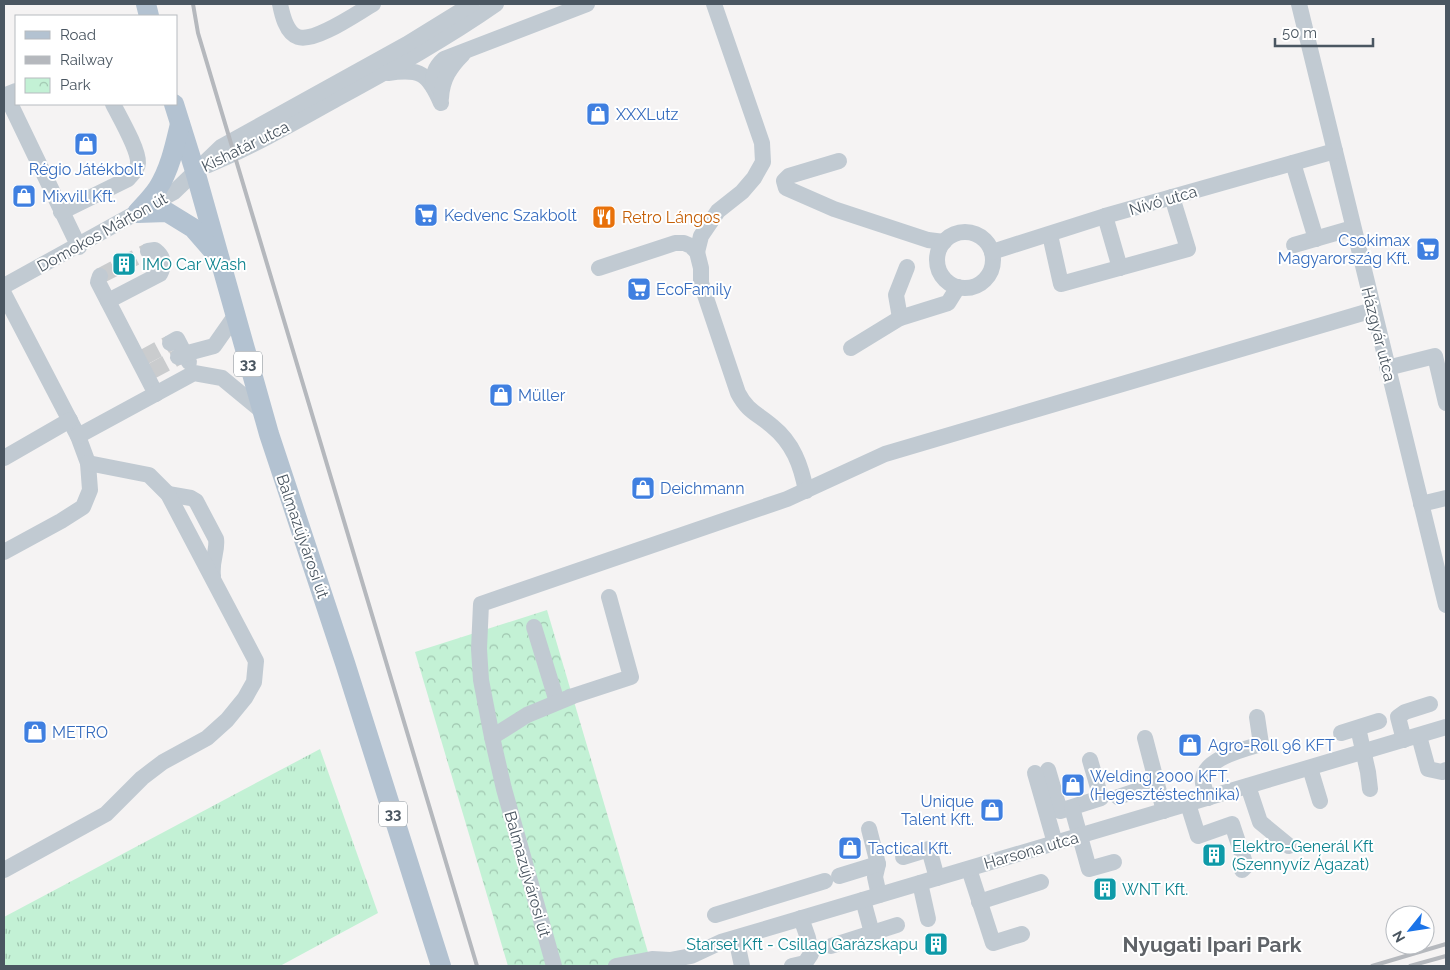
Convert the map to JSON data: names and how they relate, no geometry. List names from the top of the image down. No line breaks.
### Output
{"streets":{"main road":["33","Balmazújvárosi út"],"street":["Kishatár utca","Nívó utca","Domokos Márton út","Házgyár utca","Harsona utca"]},"crossings":[["Kishatár utca","Domokos Márton út"],["Kishatár utca","Balmazújvárosi út"],["Nívó utca","Házgyár utca"],["Domokos Márton út","Balmazújvárosi út"]],"districts":["Nyugati Ipari Park"],"places":{"shop":["XXXLutz","Régio Játékbolt","Mixvill Kft.","Müller","Deichmann","METRO","Agro-Roll 96 KFT","Welding 2000 KFT. (Hegesztéstechnika)","Unique Talent Kft.","Tactical Kft."],"supermarket":["Kedvenc Szakbolt","Csokimax Magyarország Kft.","EcoFamily"],"restaurant":["Retro Lángos"],"building":["IMO Car Wash","Elektro-Generál Kft (Szennyvíz Ágazat)","WNT Kft.","Starset Kft - Csillag Garázskapu"]},"legend":["Road","Railway","Park"],"scale_bar":"50 m","north":"bottom left"}
